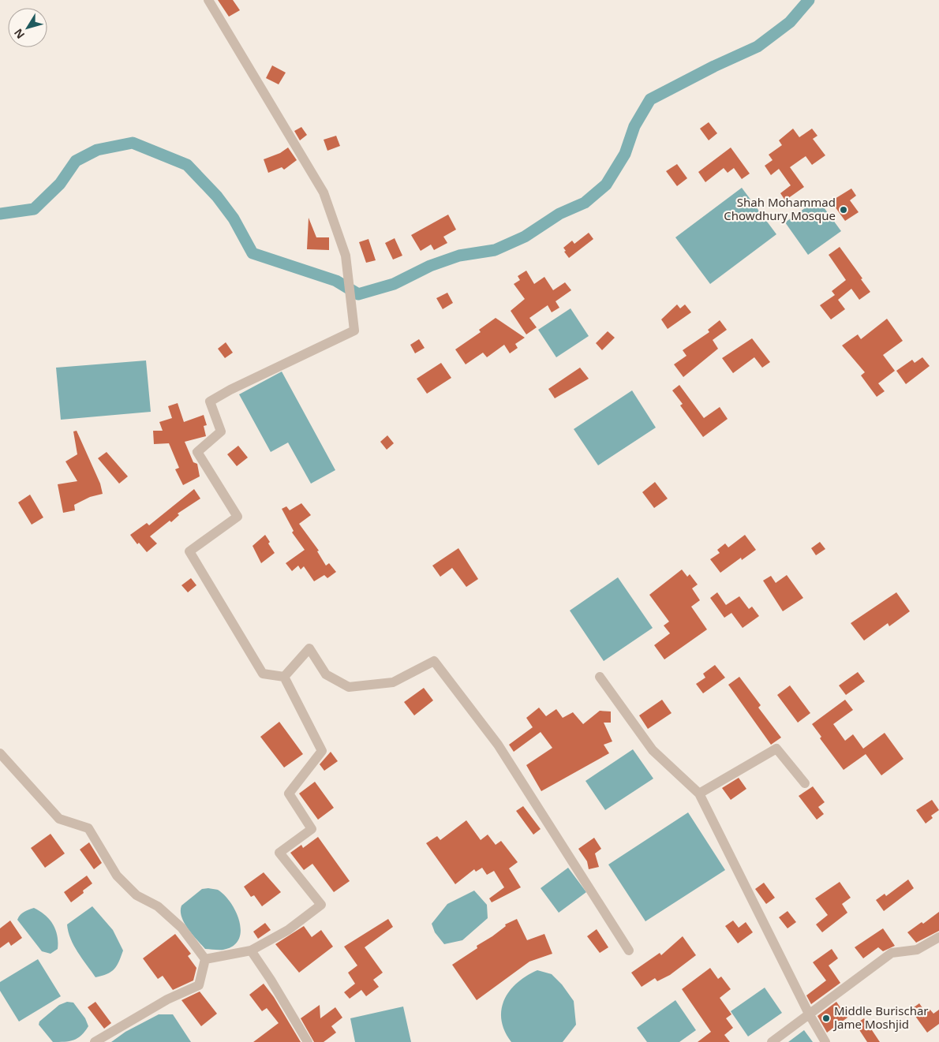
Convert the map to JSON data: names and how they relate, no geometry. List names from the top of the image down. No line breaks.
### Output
{"places":["Shah Mohammad Chowdhury Mosque","Middle Burischar Jame Moshjid"],"north":"bottom left"}
